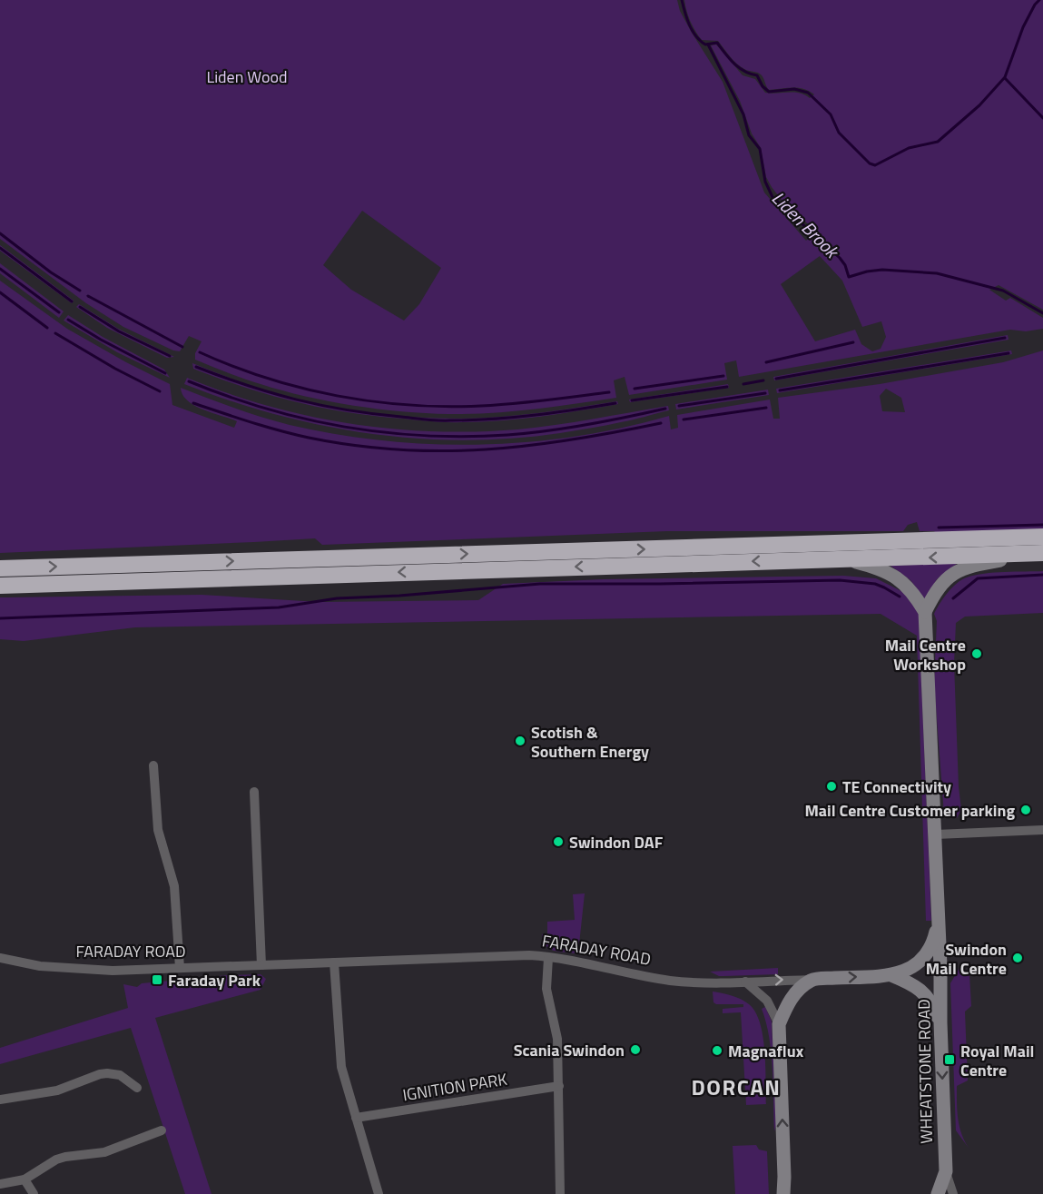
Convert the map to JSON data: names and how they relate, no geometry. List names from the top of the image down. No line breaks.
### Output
{"streets":{"main road":["FARADAY ROAD","WHEATSTONE ROAD"],"street":["IGNITION PARK"]},"crossings":[["FARADAY ROAD","WHEATSTONE ROAD"]],"districts":["DORCAN"],"water":["Liden Brook"],"parks":["Liden Wood"],"places":{"other":["Mail Centre Workshop","Scotish & Southern Energy","TE Connectivity","Mail Centre Customer parking","Swindon DAF","Swindon Mail Centre","Scania Swindon","Magnaflux"],"transit":["Faraday Park","Royal Mail Centre"]}}
